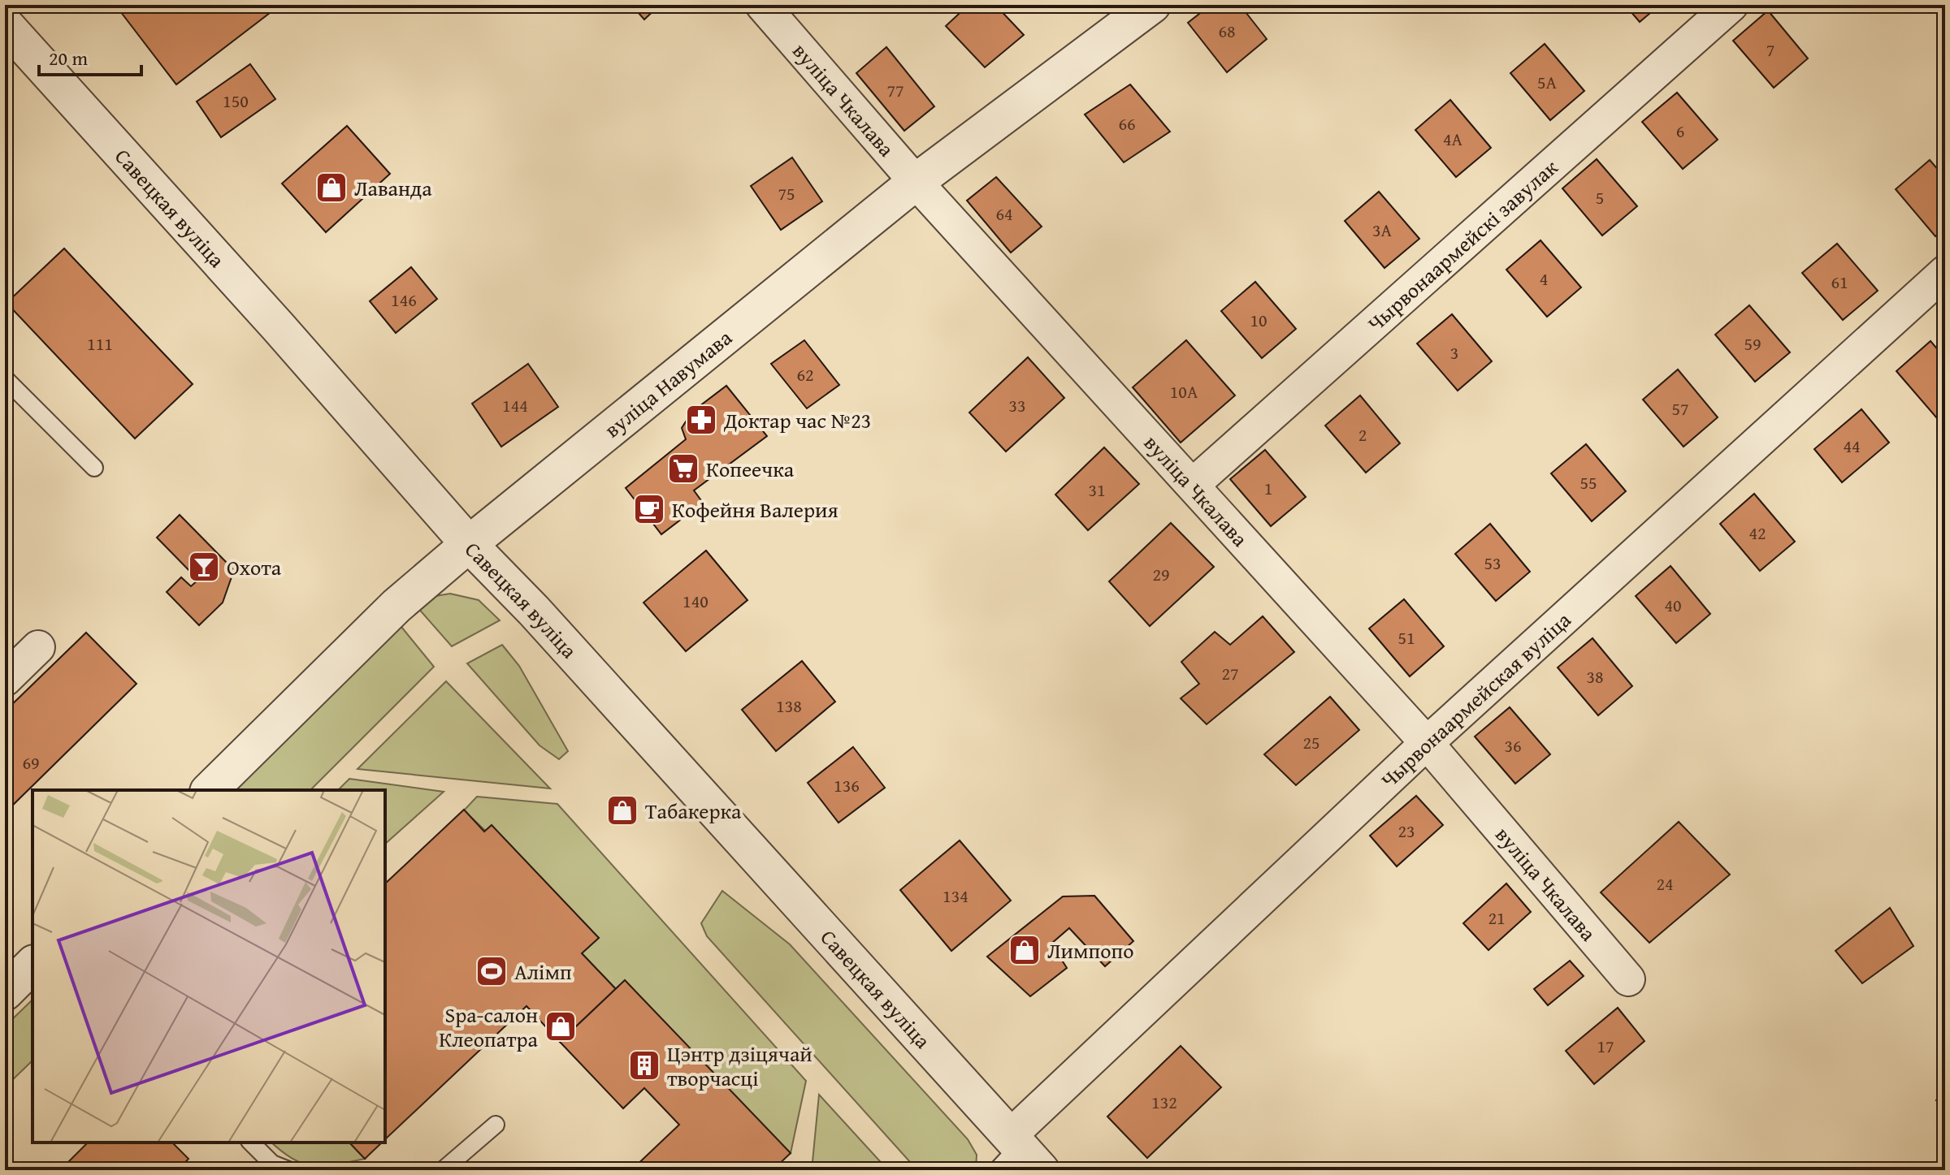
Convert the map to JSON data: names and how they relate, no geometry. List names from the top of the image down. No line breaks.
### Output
{"streets":{"street":["вуліца Чкалава","Савецкая вуліца","Чырвонаармейскі завулак","вуліца Навумава","Чырвонаармейская вуліца"]},"crossings":[["вуліца Чкалава","Чырвонаармейскі завулак"],["вуліца Чкалава","вуліца Навумава"],["вуліца Чкалава","Чырвонаармейская вуліца"],["Савецкая вуліца","вуліца Навумава"],["Савецкая вуліца","Чырвонаармейская вуліца"]],"places":{"shop":["Лаванда","Табакерка","Лимпопо","Spa-салон Клеопатра"],"pharmacy":["Доктар час №23"],"supermarket":["Копеечка"],"cafe":["Кофейня Валерия"],"bar":["Охота"],"sports":["Алімп"],"building":["Цэнтр дзіцячай творчасці"]},"house_numbers":["68","7","5А","77","150","66","6","4А","75","5","64","3А","4","61","146","10","111","59","3","62","10А","144","33","57","2","44","55","1","31","42","53","29","140","40","51","27","38","138","25","36","69","136","23","24","134","21","17","132"],"scale_bar":"20 m"}
